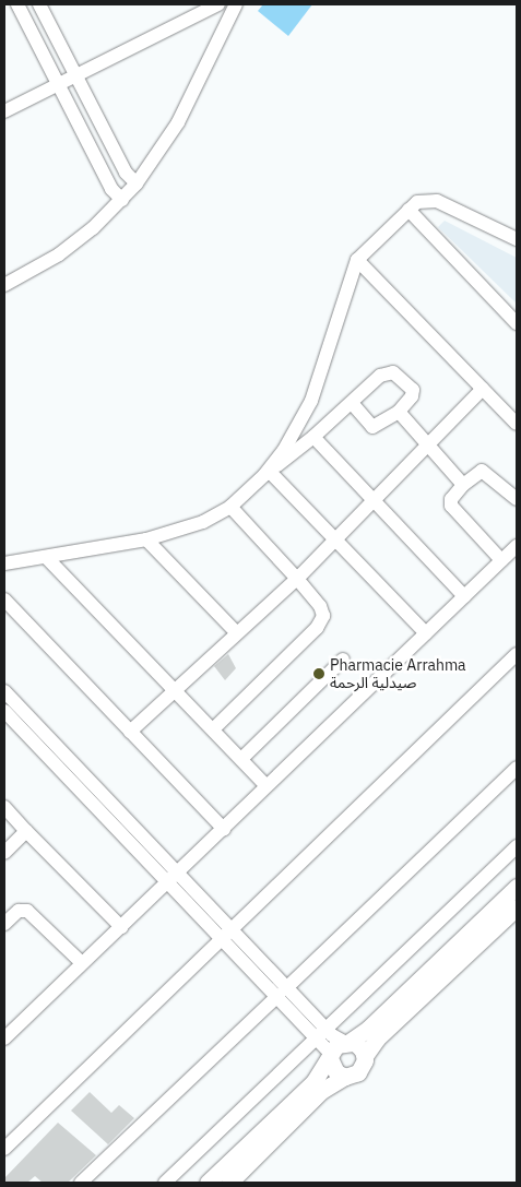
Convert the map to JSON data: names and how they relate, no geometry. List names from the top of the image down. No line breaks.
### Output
{"places":["Pharmacie Arrahma صيدلية الرحمة"]}
